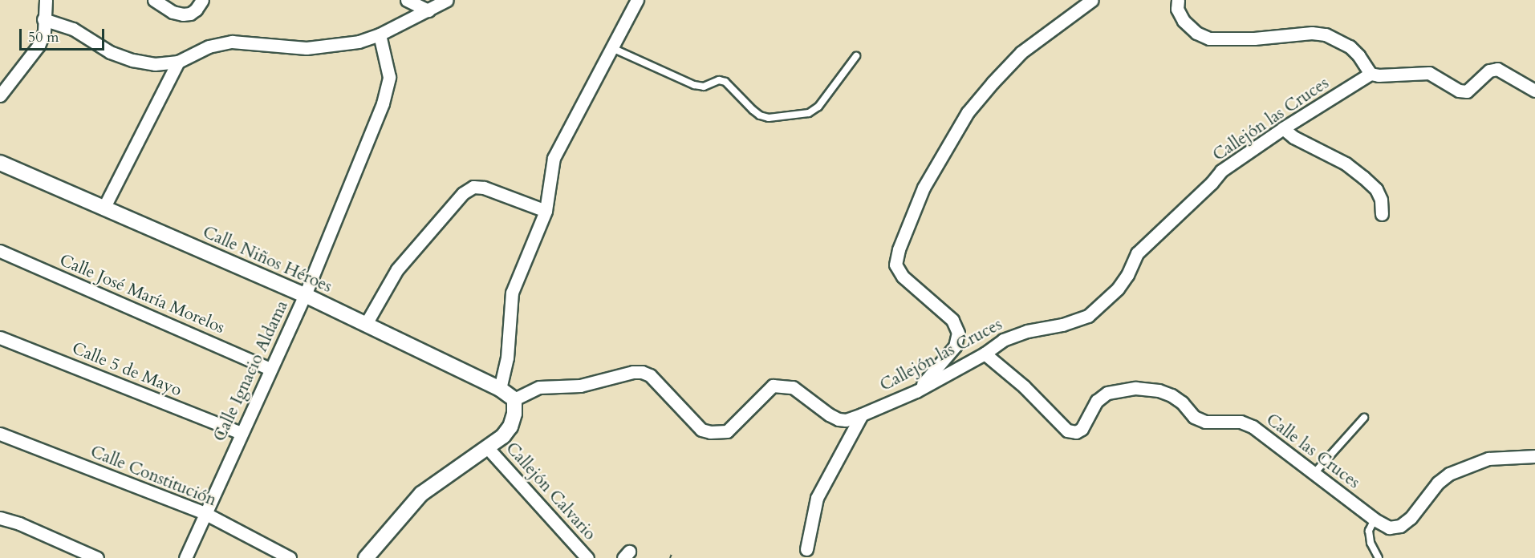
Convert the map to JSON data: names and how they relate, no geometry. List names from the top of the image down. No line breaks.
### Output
{"streets":{"street":["Callejón las Cruces","Calle Niños Héroes","Calle José María Morelos","Calle 5 de Mayo","Calle Ignacio Aldama","Calle las Cruces","Calle Constitución","Callejón Calvario"]},"crossings":[["Callejón las Cruces","Calle Niños Héroes"],["Callejón las Cruces","Calle las Cruces"],["Calle Niños Héroes","Calle Ignacio Aldama"],["Calle José María Morelos","Calle Ignacio Aldama"],["Calle 5 de Mayo","Calle Ignacio Aldama"],["Calle Ignacio Aldama","Calle Constitución"]],"scale_bar":"50 m"}
